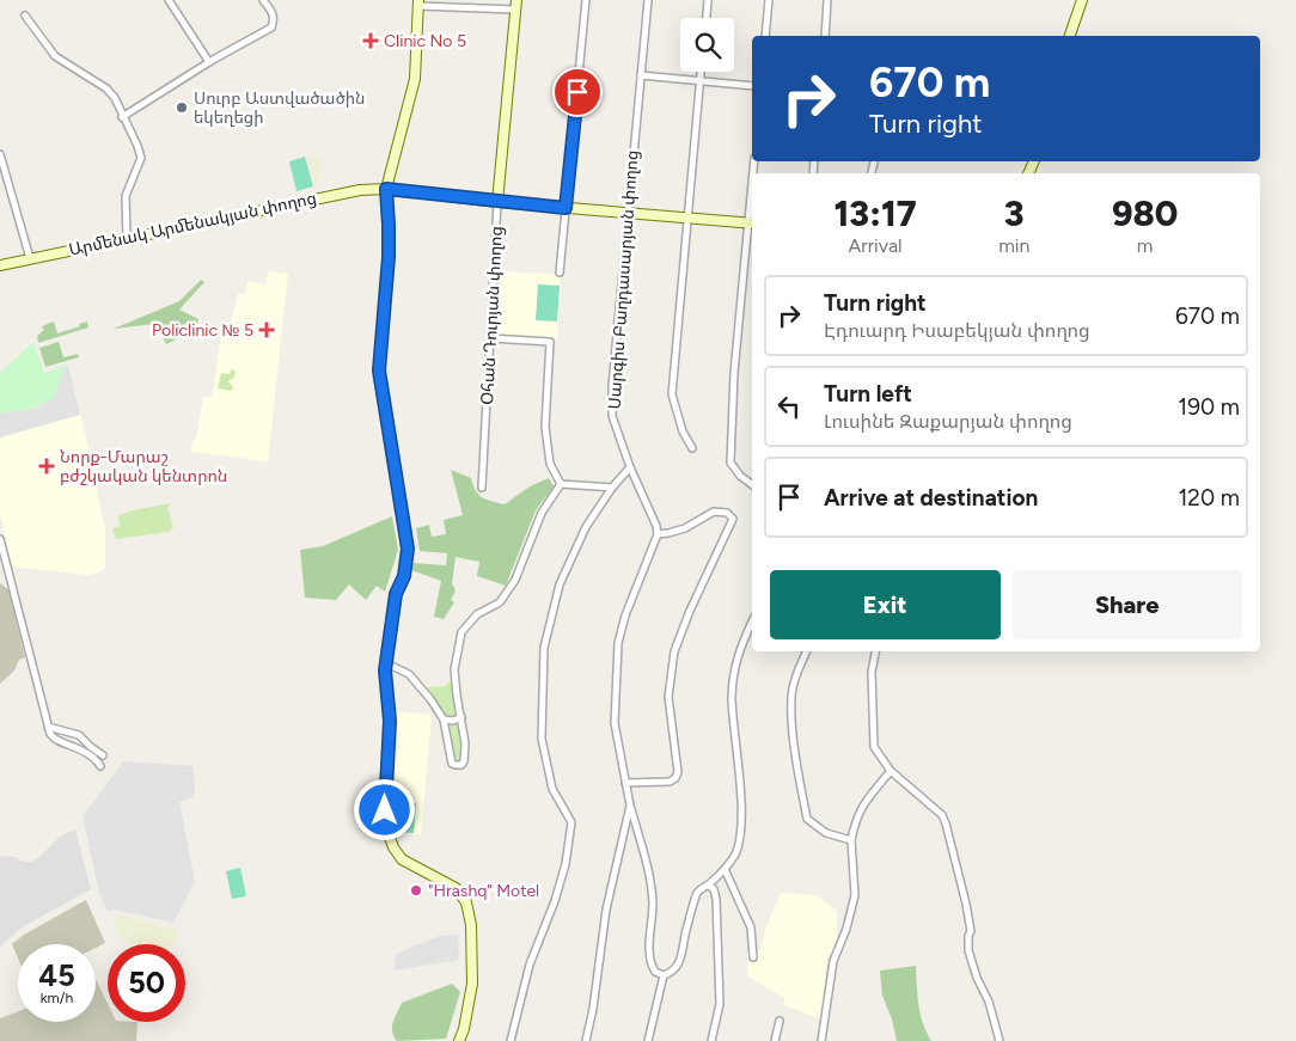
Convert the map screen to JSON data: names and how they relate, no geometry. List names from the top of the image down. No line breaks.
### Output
{"streets":{"main road":["Արմենակ Արմենակյան փողոց","Օհան Դուրյան փողոց"],"street":["Սարգիս Բաղդասարյան փողոց"]},"crossings":[["Արմենակ Արմենակյան փողոց","Սարգիս Բաղդասարյան փողոց"],["Արմենակ Արմենակյան փողոց","Օհան Դուրյան փողոց"]],"places":{"health":["Clinic No 5","Policlinic № 5","Նորք-Մարաշ բժշկական կենտրոն"],"other":["Սուրբ Աստվածածին եկեղեցի","\"Hrashq\" Motel"]},"page":{"turn":["670 m","Turn right"],"eta":["13:17","Arrival","3","min","980","m"],"list":[{"name":"Turn right","note":"Էդուարդ Իսաբեկյան փողոց","value":"670 m"},{"name":"Turn left","note":"Լուսինե Զաքարյան փողոց","value":"190 m"},{"name":"Arrive at destination","value":"120 m"}],"buttons":["Exit","Share"],"speed":"45 km/h","limit":"50"}}
